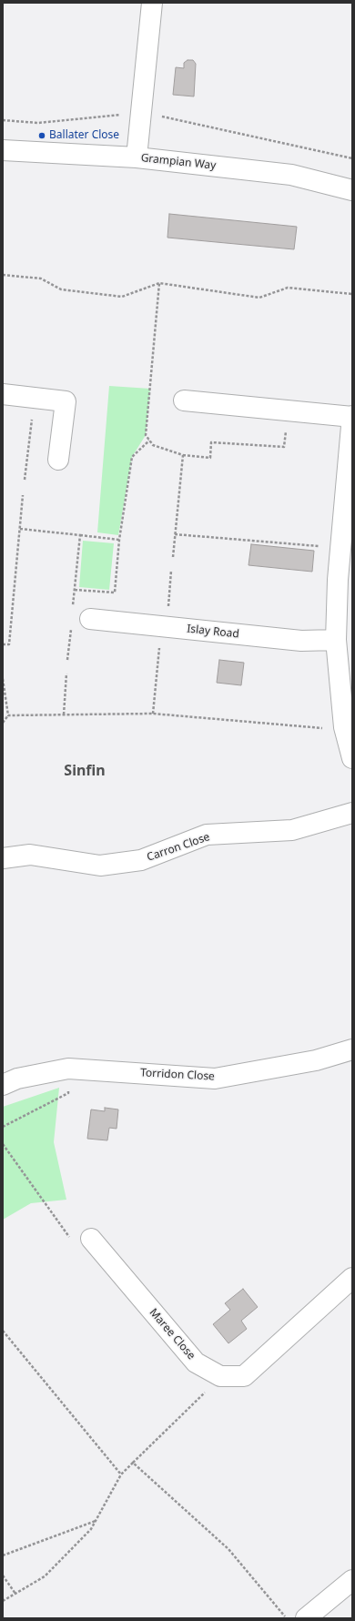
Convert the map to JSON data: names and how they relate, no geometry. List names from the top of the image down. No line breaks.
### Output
{"streets":{"street":["Grampian Way","Islay Road","Carron Close","Torridon Close","Maree Close"]},"districts":["Sinfin"],"places":["Ballater Close"]}
